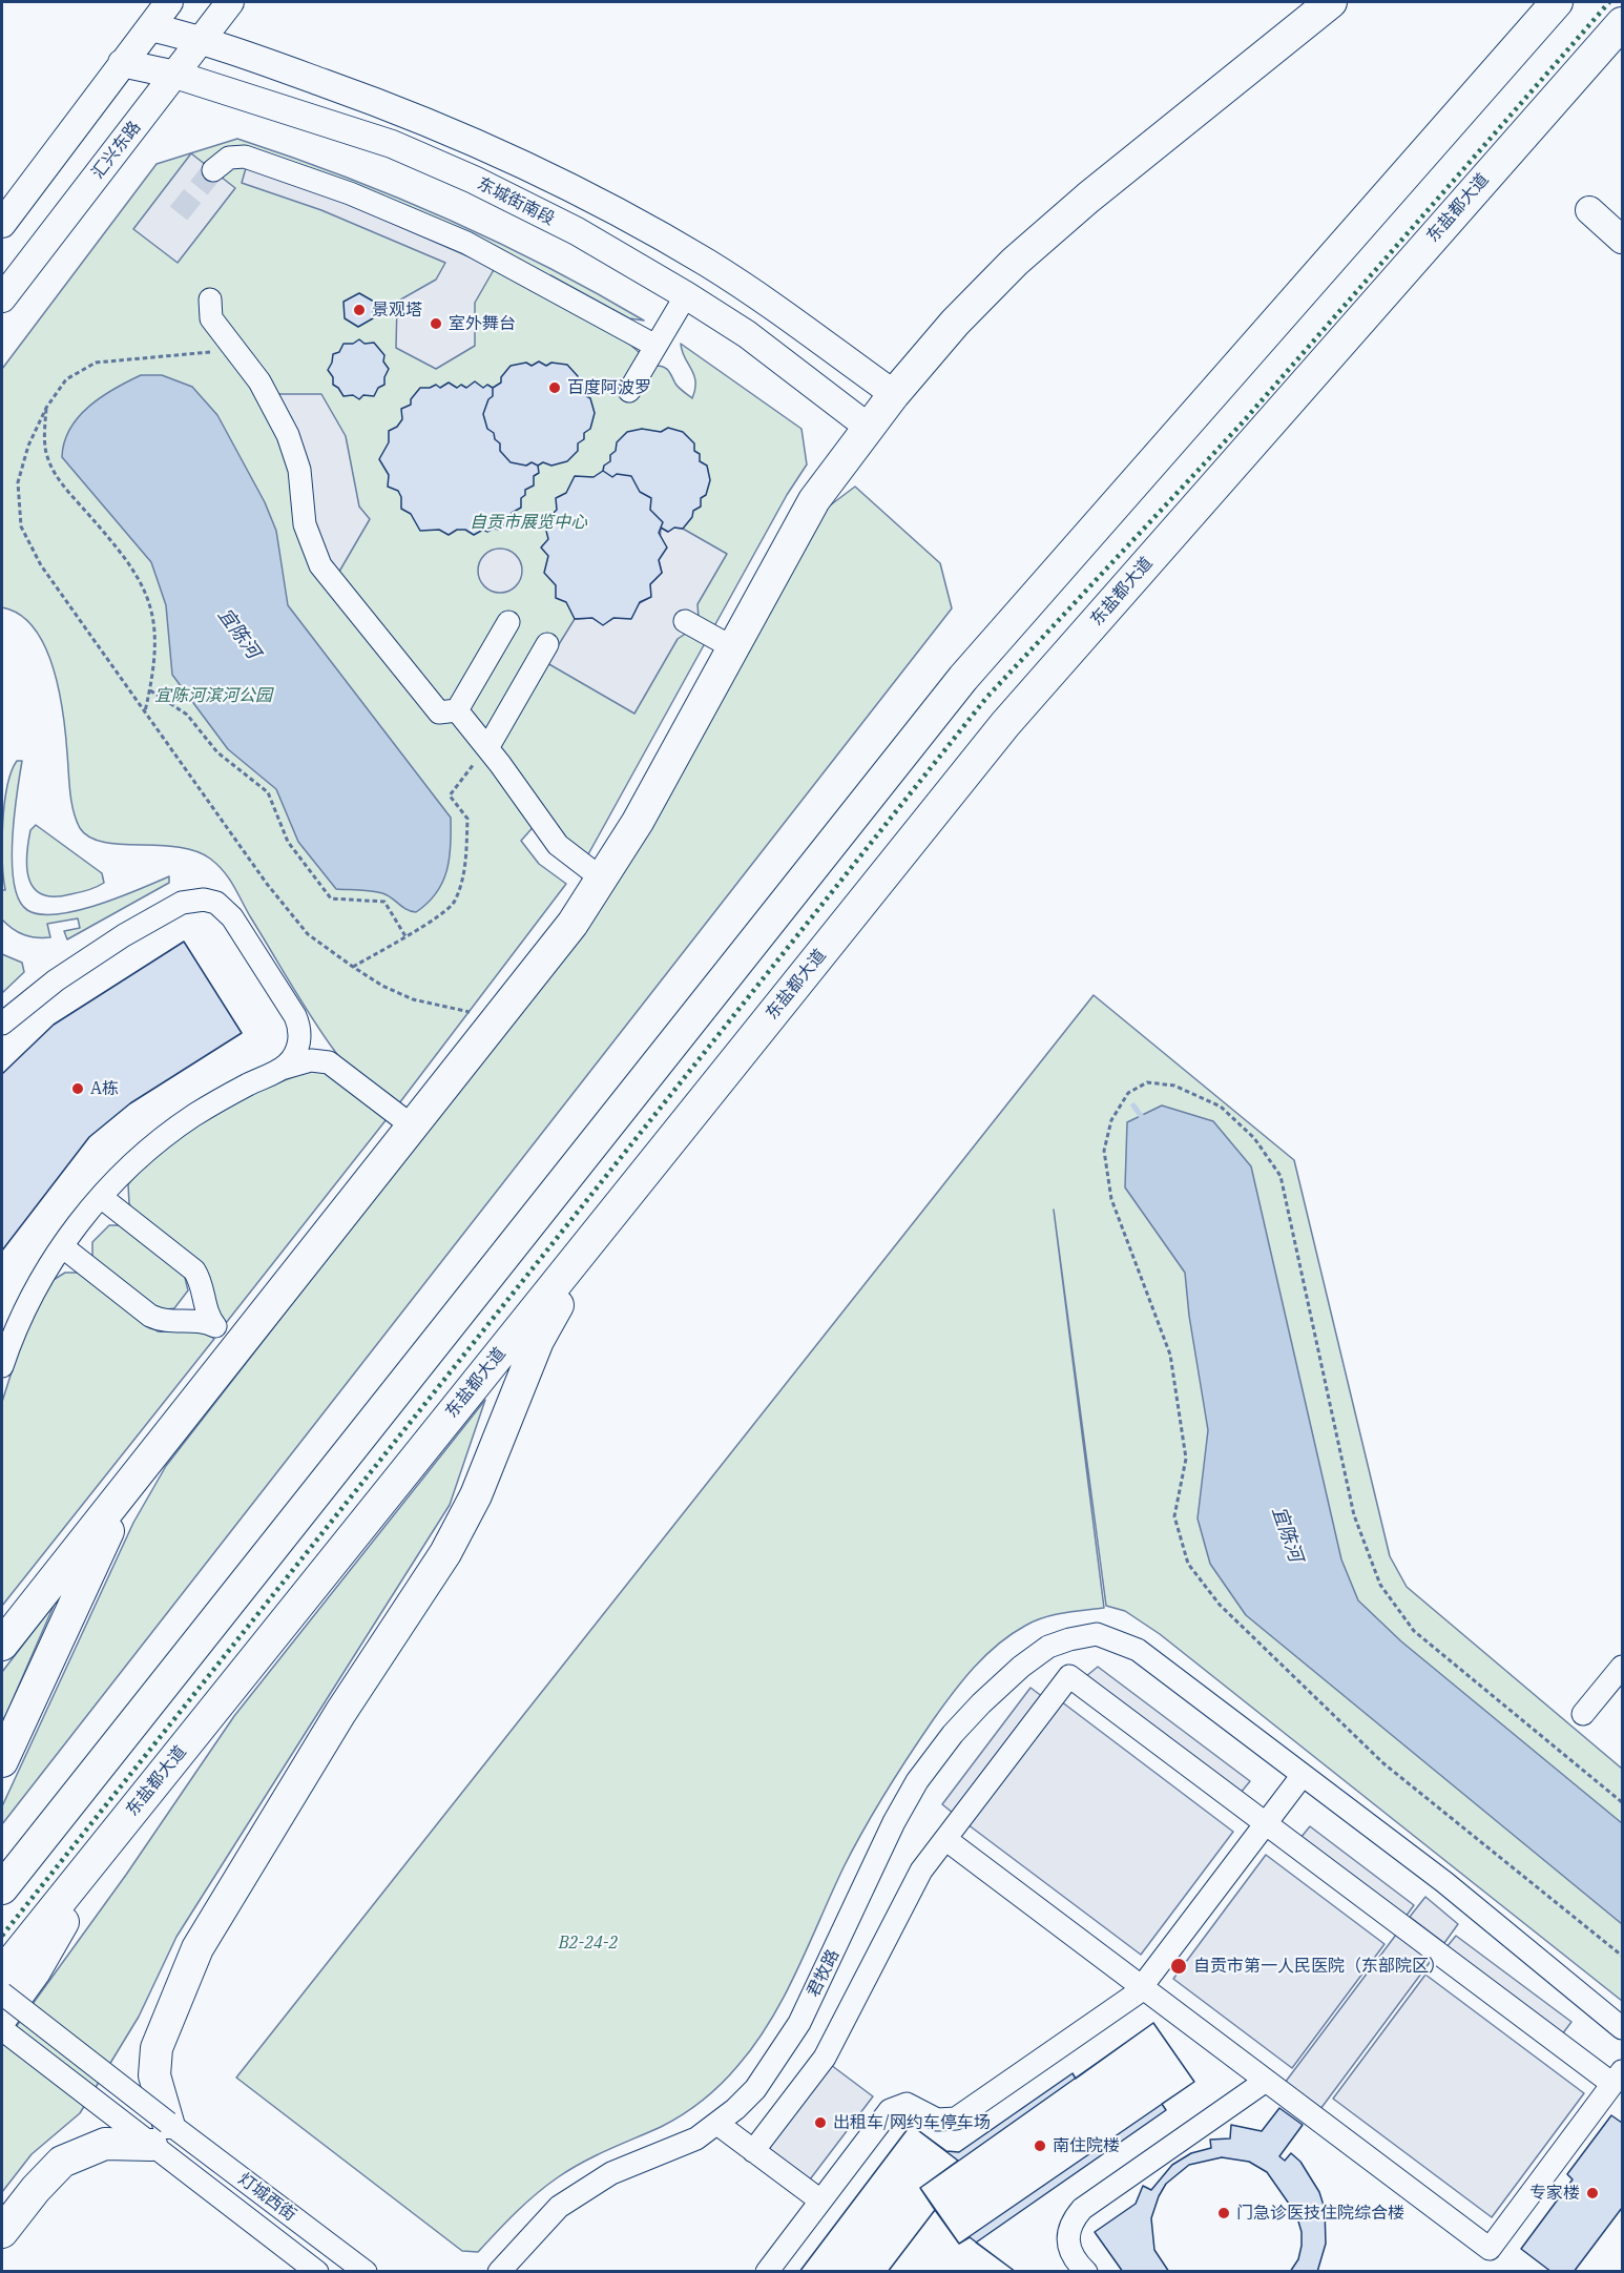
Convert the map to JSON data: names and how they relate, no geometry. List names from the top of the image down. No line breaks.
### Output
{"streets":{"highway":["东盐都大道"],"main road":["汇兴东路","东城街南段"],"street":["君牧路","灯城西街"]},"crossings":[["汇兴东路","东城街南段"]],"water":["宜陈河"],"parks":["自贡市展览中心","宜陈河滨河公园","B2-24-2"],"places":["景观塔","室外舞台","百度阿波罗","A栋","自贡市第一人民医院（东部院区）","出租车/网约车停车场","南住院楼","专家楼","门急诊医技住院综合楼"]}
